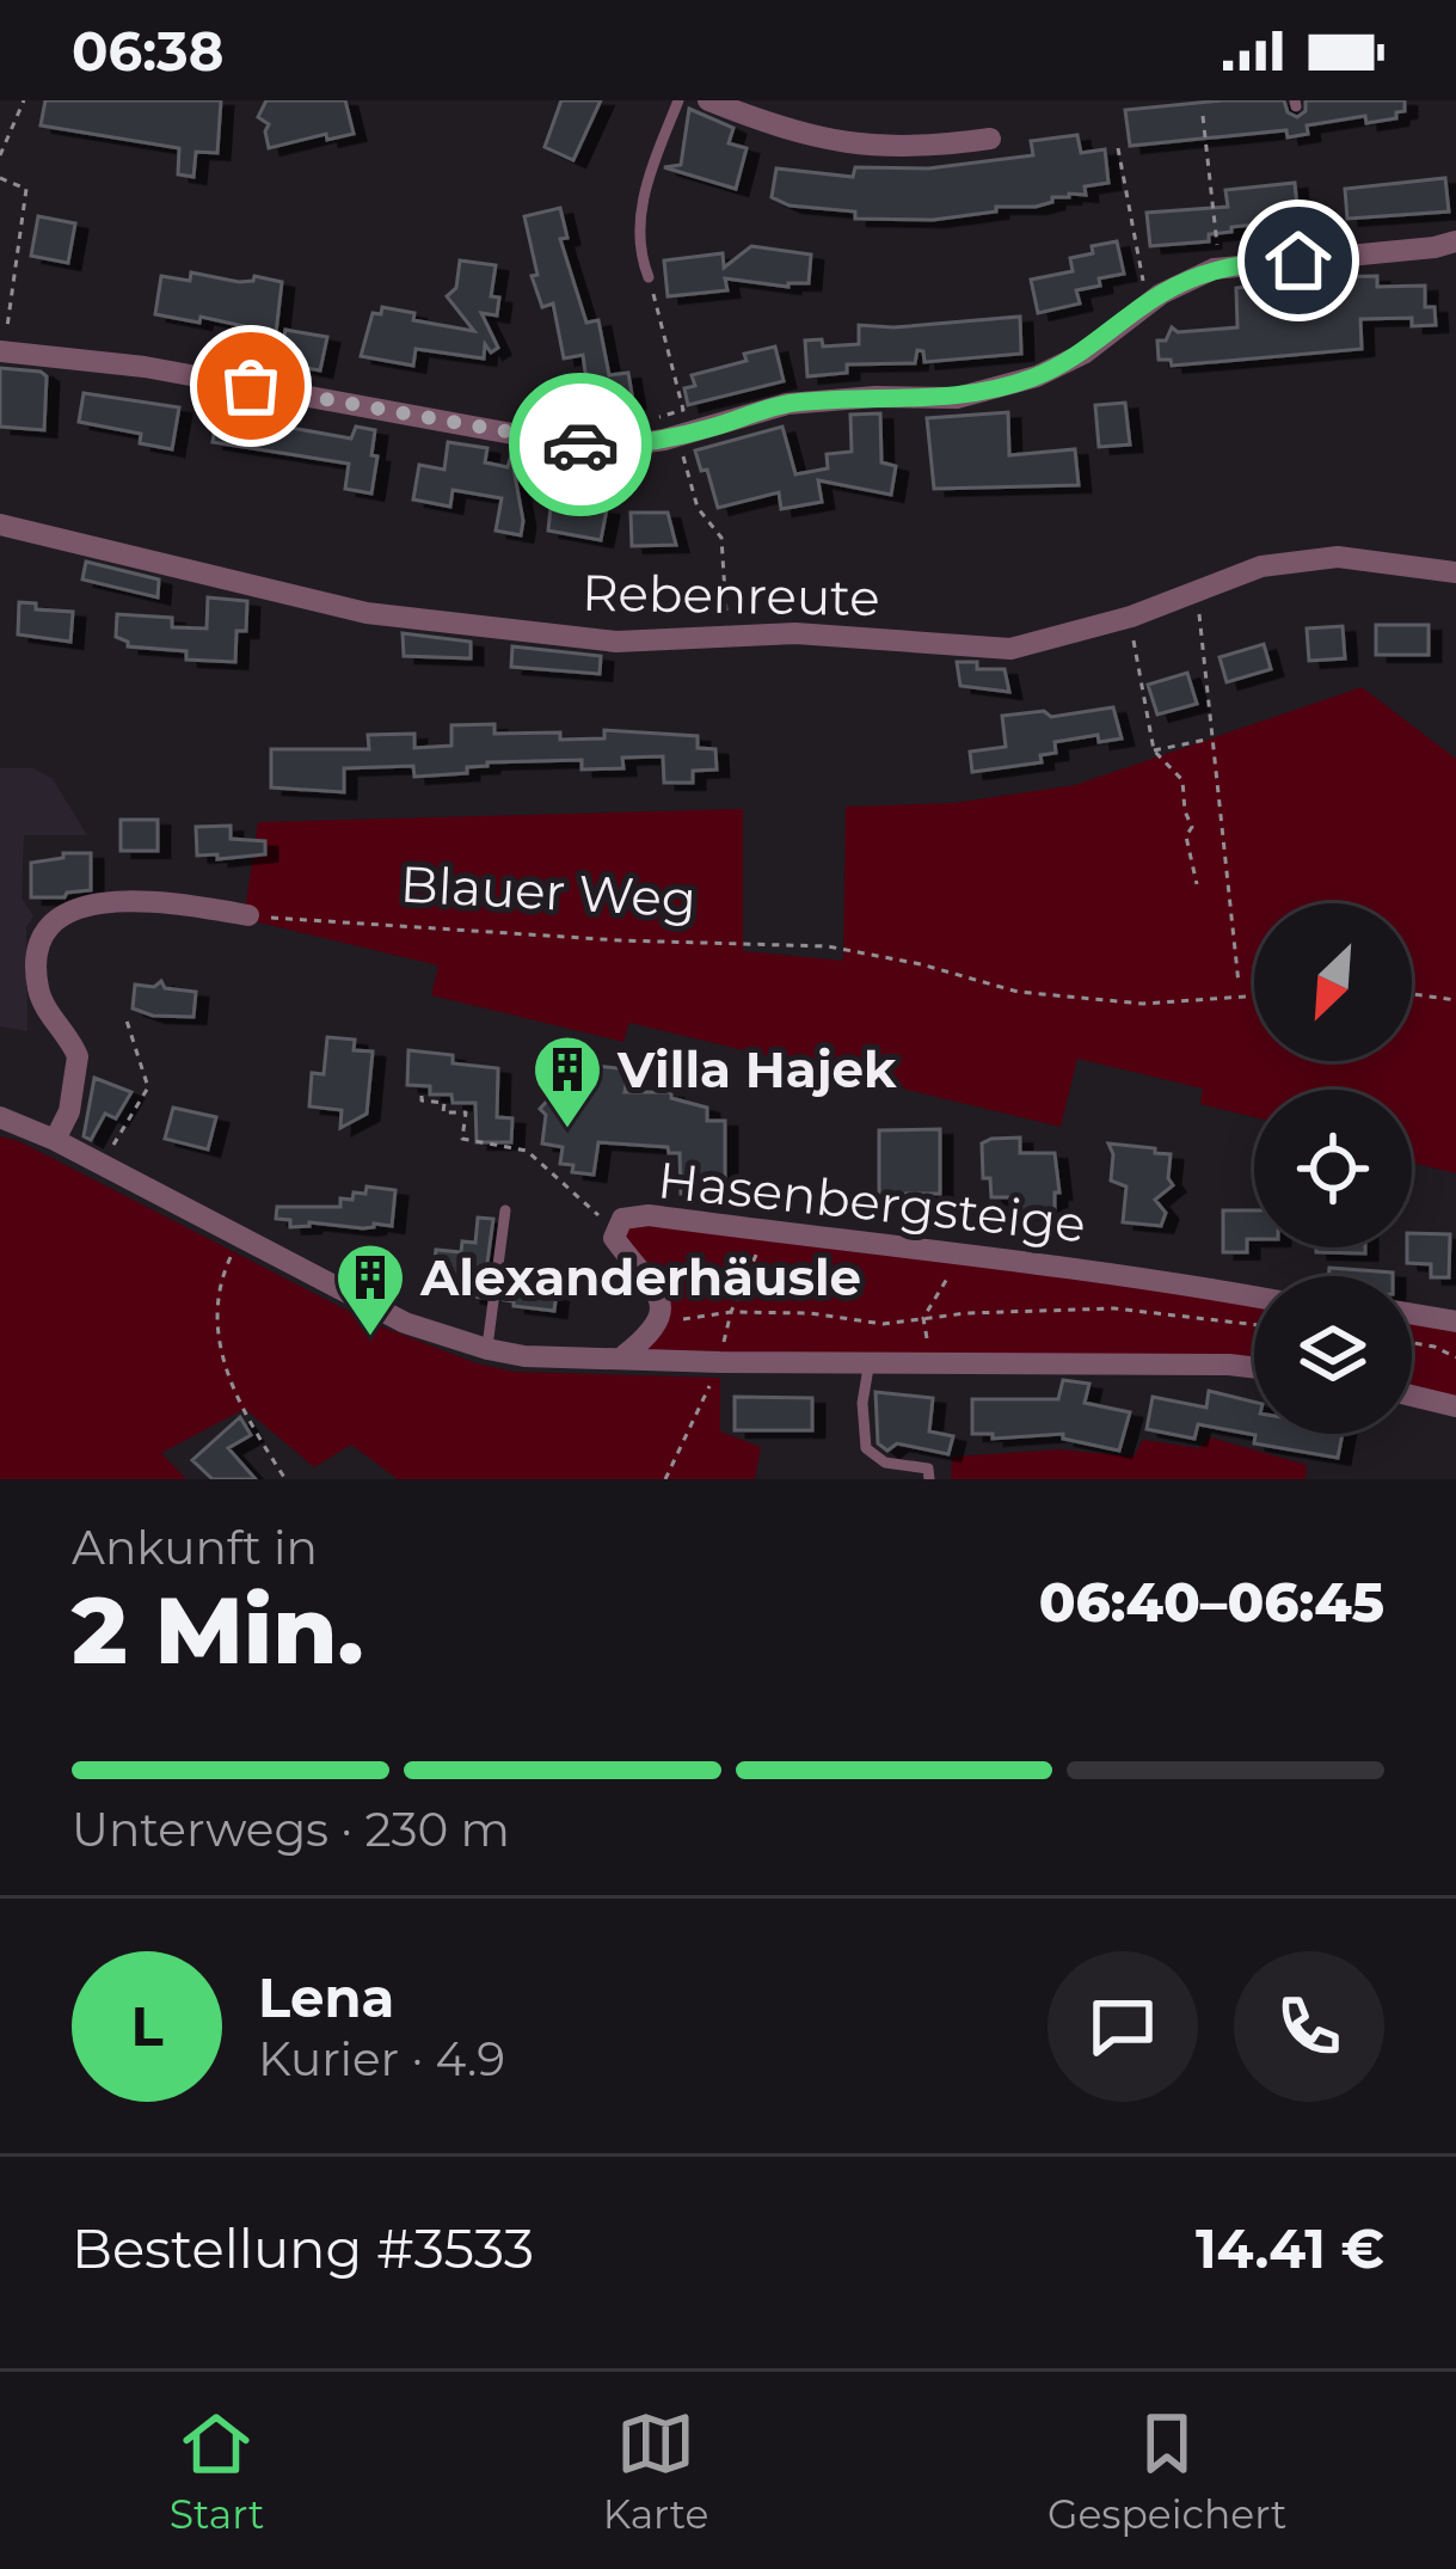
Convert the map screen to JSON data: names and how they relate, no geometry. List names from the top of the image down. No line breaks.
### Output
{"streets":{"street":["Rebenreute","Hasenbergsteige"],"path":["Blauer Weg"]},"places":{"building":["Villa Hajek","Alexanderhäusle"]},"north":"bottom left","page":{"status":"06:38","heading":["2 Min.","Ankunft in","06:40–06:45"],"panel":["Lena","Kurier · 4.9","Bestellung #3533","14.41 €"],"bar":"Unterwegs · 230 m","round":"L","tabs":["Start","Karte","Gespeichert"]}}
